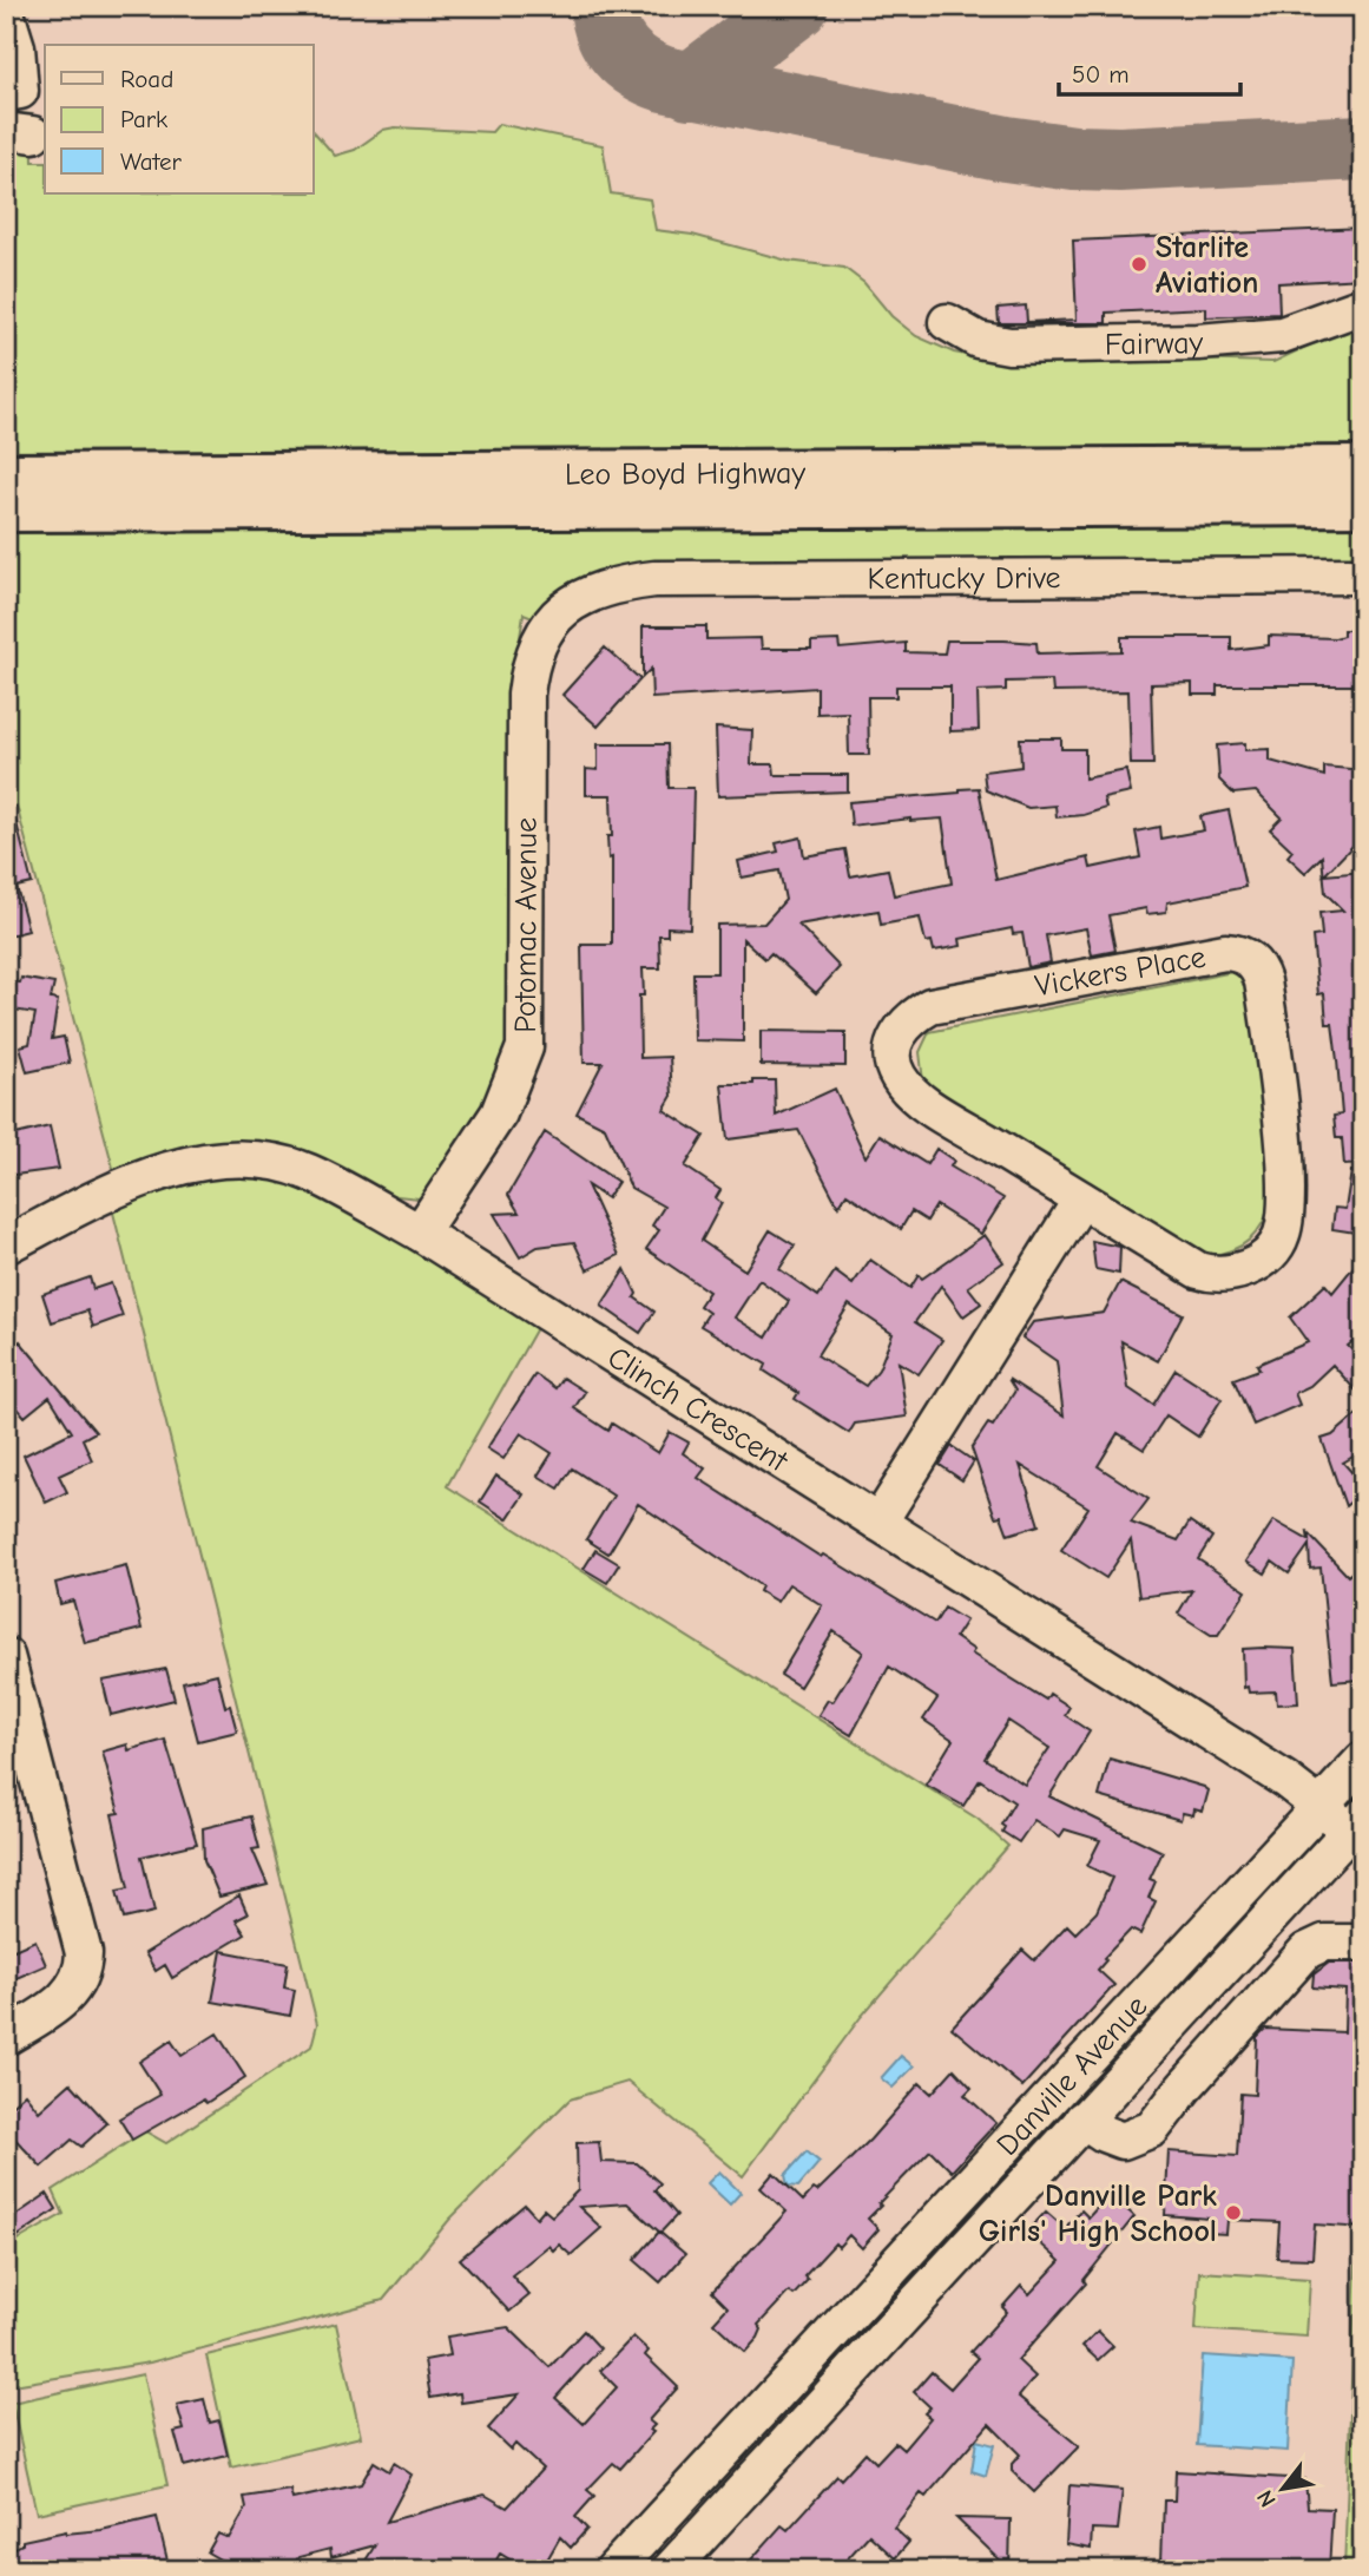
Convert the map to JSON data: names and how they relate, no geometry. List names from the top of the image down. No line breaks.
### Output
{"streets":{"highway":["Leo Boyd Highway"],"street":["Fairway","Kentucky Drive","Potomac Avenue","Vickers Place","Clinch Crescent","Danville Avenue"]},"crossings":[["Kentucky Drive","Potomac Avenue"],["Potomac Avenue","Clinch Crescent"],["Clinch Crescent","Danville Avenue"]],"places":["Starlite Aviation","Danville Park Girls' High School"],"legend":["Road","Park","Water"],"scale_bar":"50 m","north":"bottom left"}
